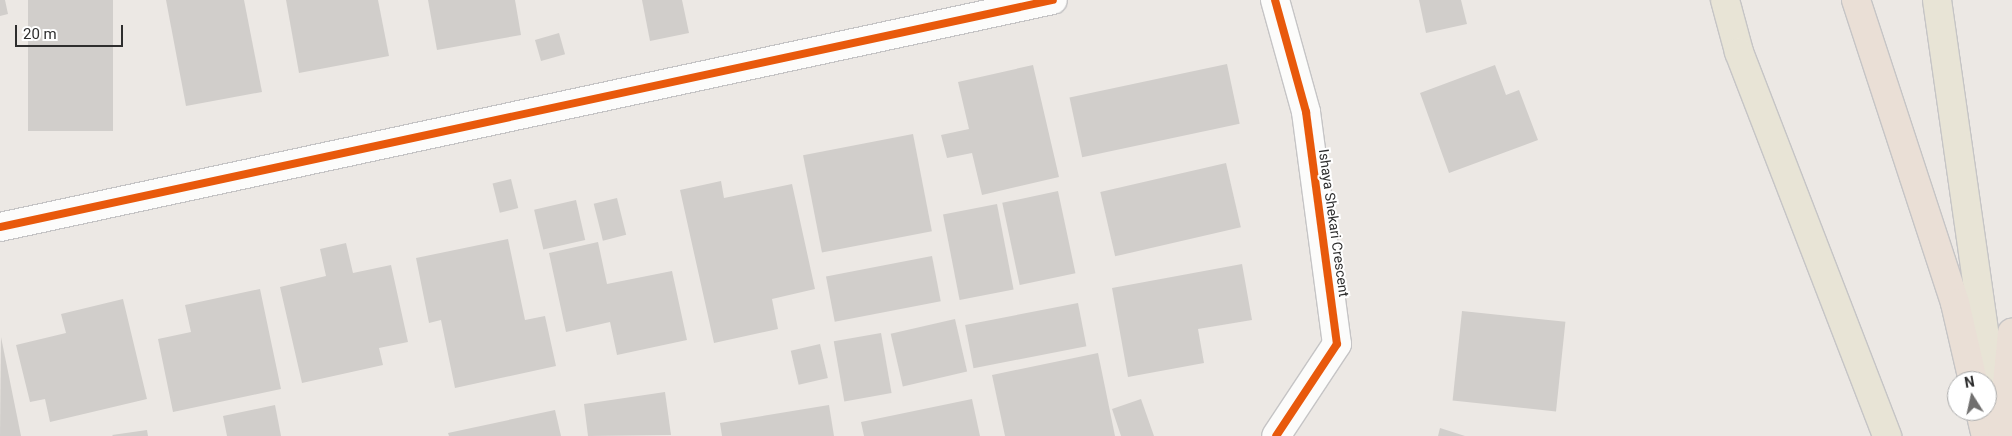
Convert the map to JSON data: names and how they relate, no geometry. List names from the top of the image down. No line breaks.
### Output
{"streets":{"street":["Ishaya Shekari Crescent"]},"scale_bar":"20 m","north":"top"}
